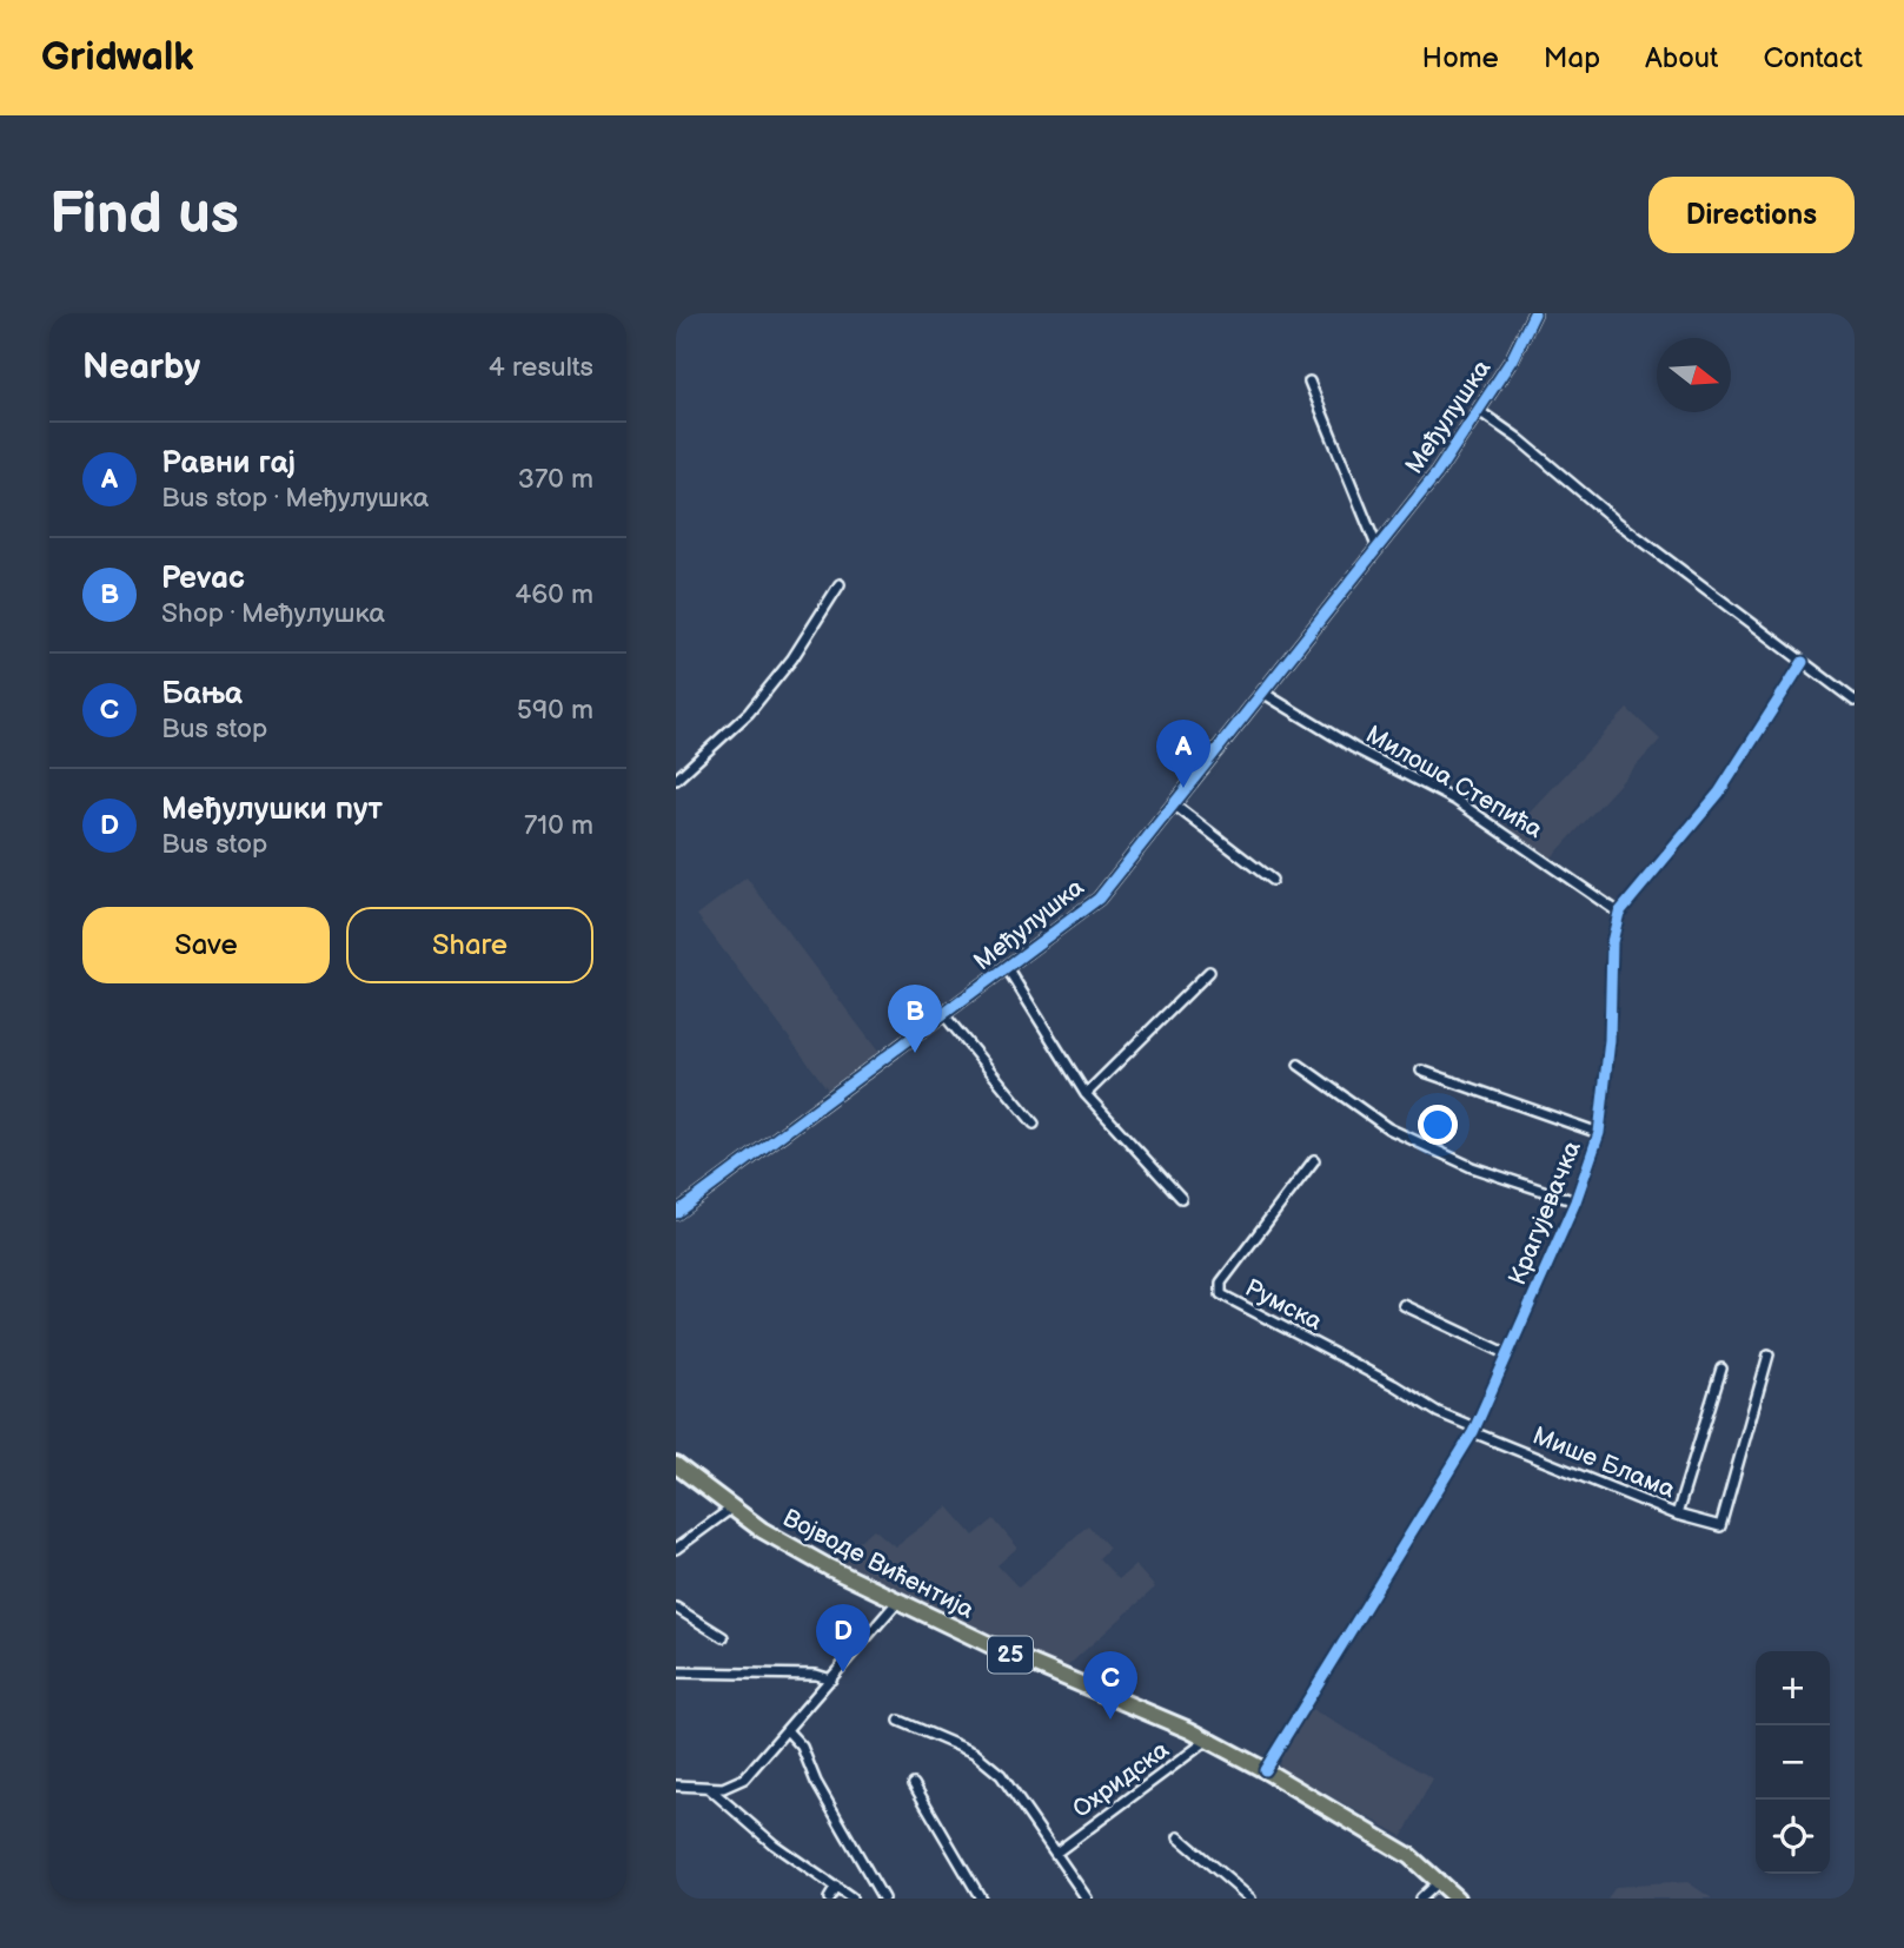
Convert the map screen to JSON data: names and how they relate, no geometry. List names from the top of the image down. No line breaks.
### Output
{"streets":{"main road":["Војводе Вићентија","25"],"street":["Међулушка","Милоша Степића","Крагујевачка","Румска","Мише Блама","Охридска"]},"crossings":[["Међулушка","Милоша Степића"],["Милоша Степића","Крагујевачка"],["Крагујевачка","Румска"],["Крагујевачка","Мише Блама"],["Крагујевачка","Војводе Вићентија"],["Румска","Мише Блама"],["Војводе Вићентија","Охридска"]],"north":"right","page":{"header":"Gridwalk","nav":["Home","Map","About","Contact"],"buttons":["Directions",["Save","Share"]],"title":"Find us","heading":["Nearby","4 results"],"list":[{"mark":"A","name":"Равни гај","note":"Bus stop · Међулушка","value":"370 m"},{"mark":"B","name":"Pevac","note":"Shop · Међулушка","value":"460 m"},{"mark":"C","name":"Бања","note":"Bus stop","value":"590 m"},{"mark":"D","name":"Међулушки пут","note":"Bus stop","value":"710 m"}],"pins":["A","B","D","C"],"map_buttons":["+","−"]}}
